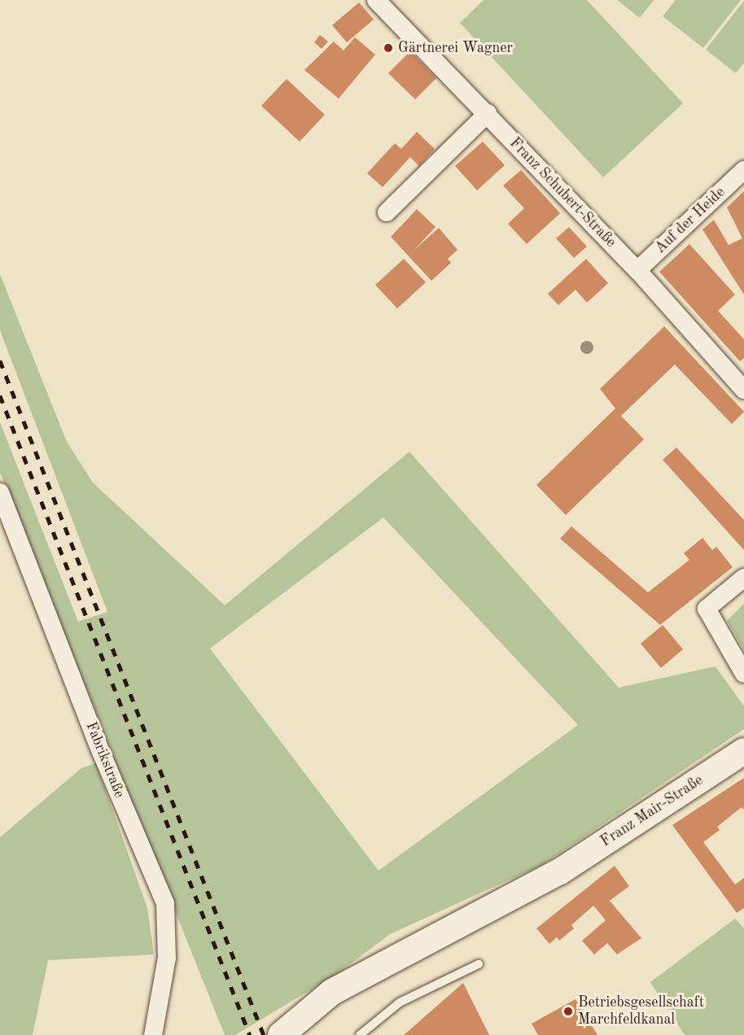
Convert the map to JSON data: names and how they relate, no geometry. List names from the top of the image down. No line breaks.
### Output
{"streets":{"main road":["Franz Mair-Straße"],"street":["Franz Schubert-Straße","Auf der Heide","Fabrikstraße"]},"crossings":[["Franz Schubert-Straße","Auf der Heide"]],"places":["Gärtnerei Wagner","Betriebsgesellschaft Marchfeldkanal"]}
